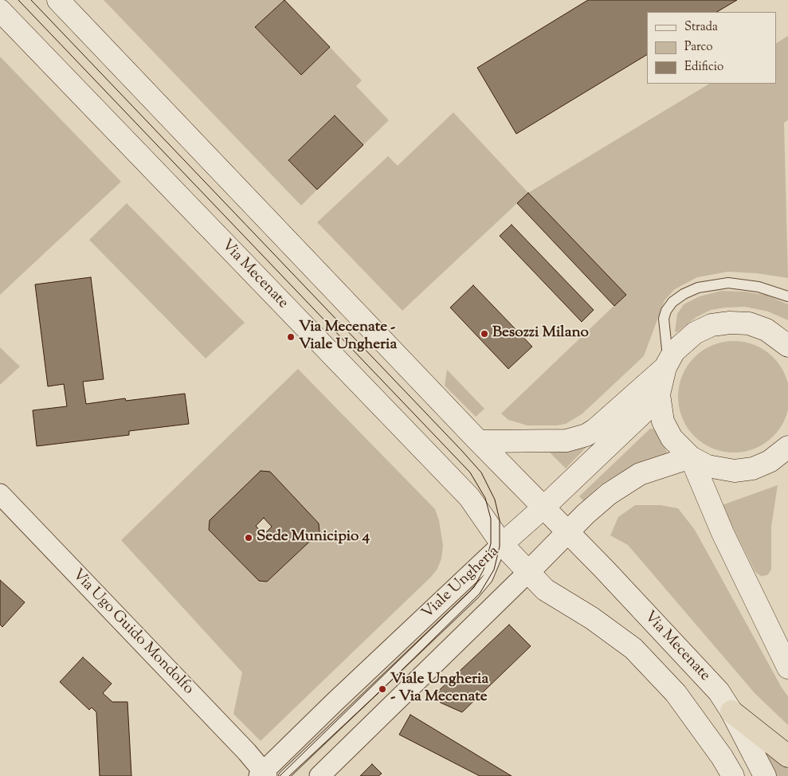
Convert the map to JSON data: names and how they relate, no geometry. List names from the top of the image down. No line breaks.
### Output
{"streets":{"main road":["Via Mecenate"],"street":["Viale Ungheria","Via Ugo Guido Mondolfo"]},"crossings":[["Via Mecenate","Viale Ungheria"],["Viale Ungheria","Via Ugo Guido Mondolfo"]],"places":["Besozzi Milano","Via Mecenate - Viale Ungheria","Sede Municipio 4","Viale Ungheria - Via Mecenate"],"legend":["Strada","Parco","Edificio"]}
